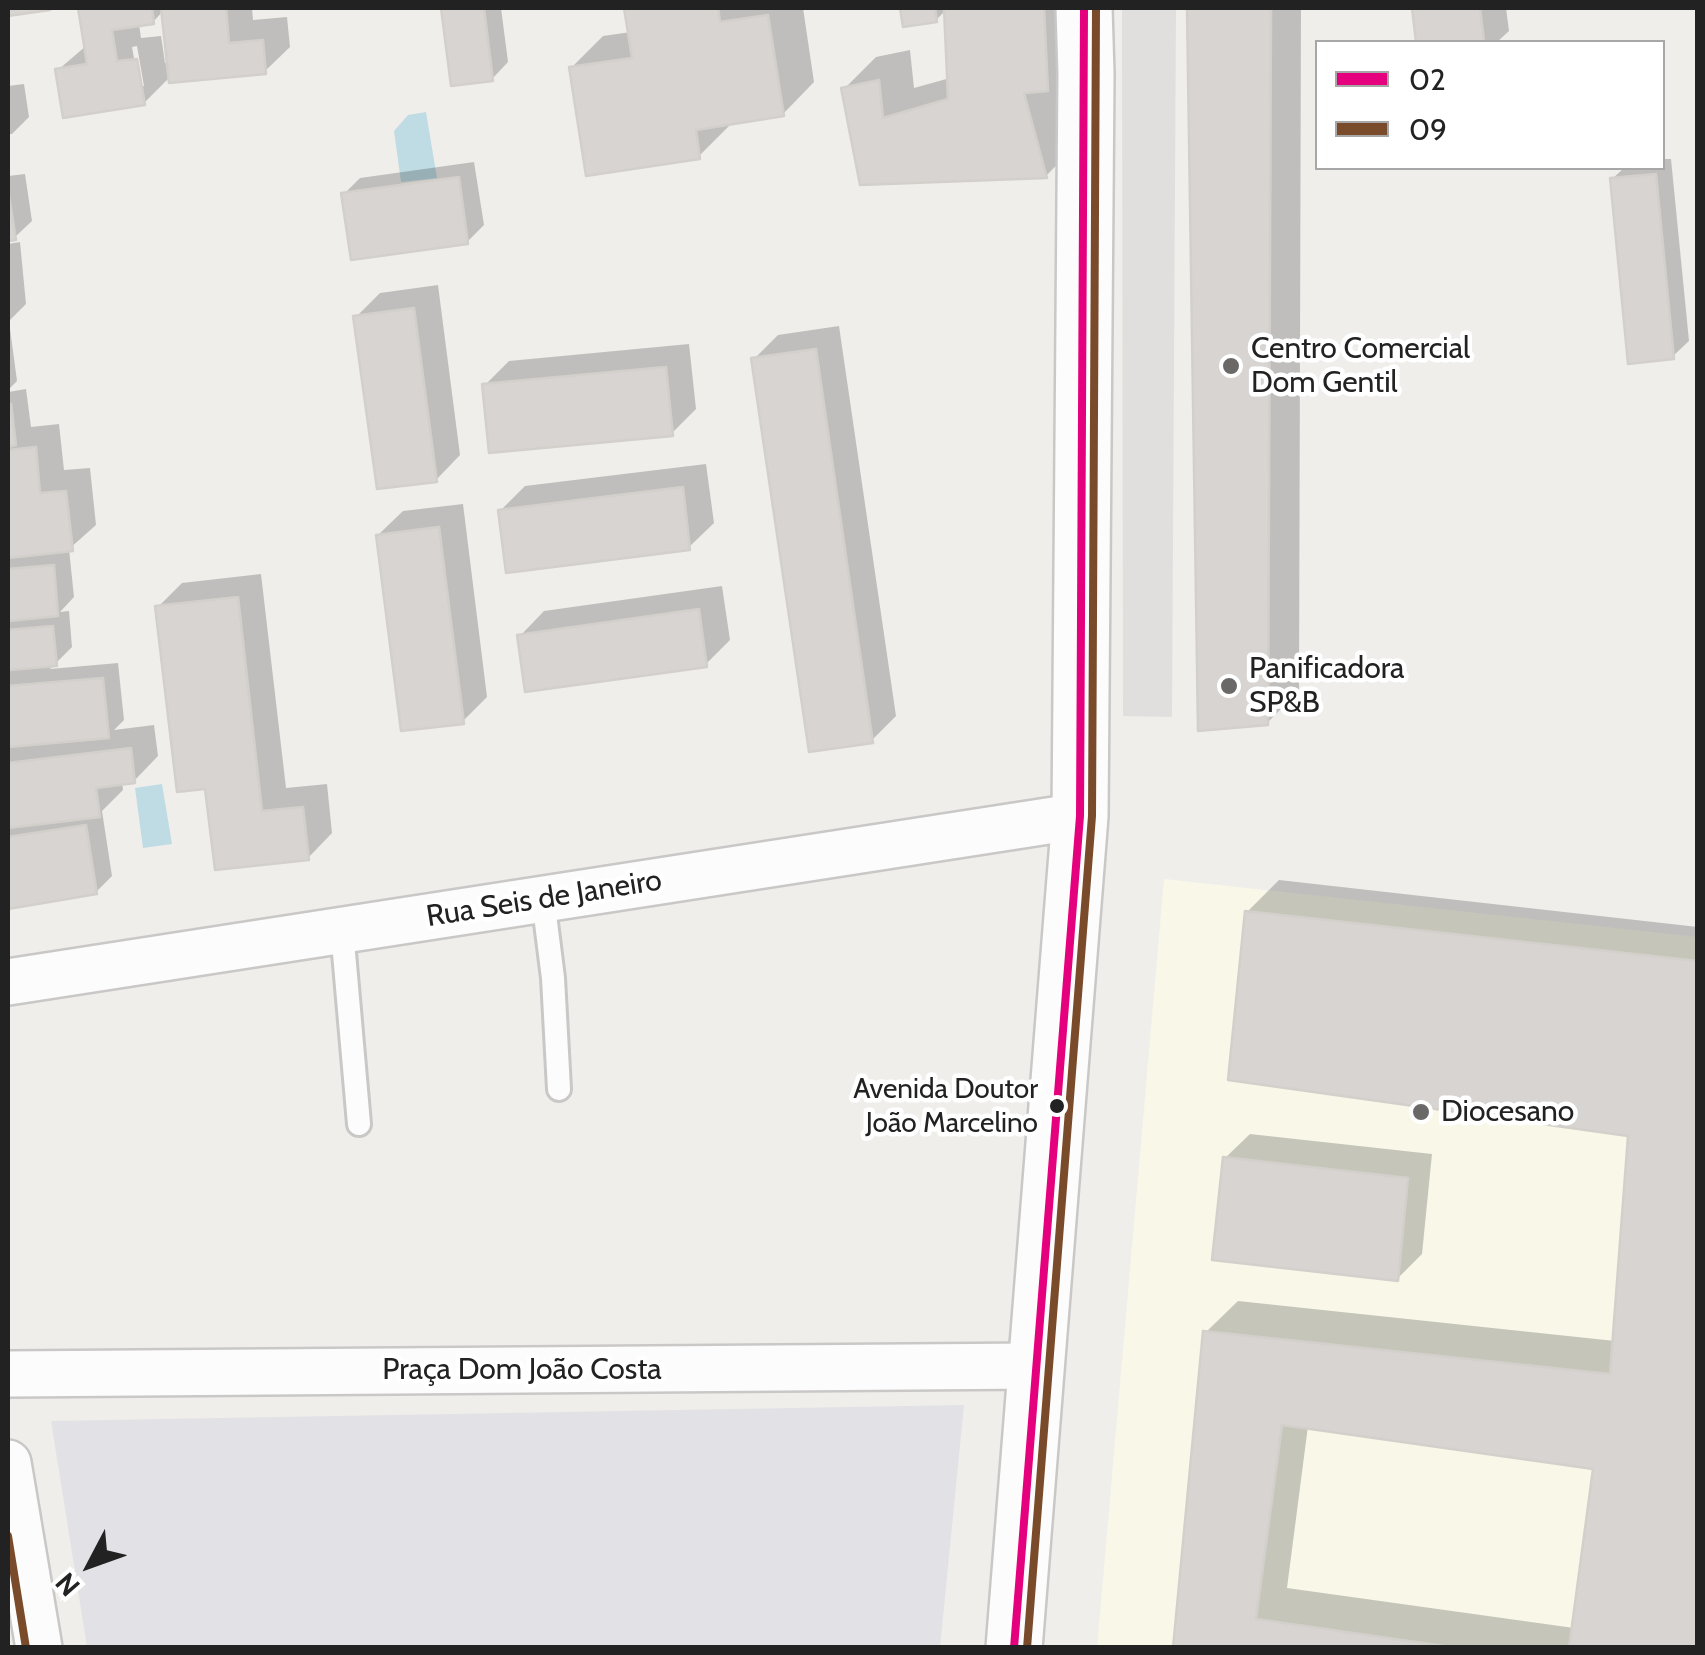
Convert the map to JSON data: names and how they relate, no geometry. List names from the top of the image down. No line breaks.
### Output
{"streets":{"street":["Rua Seis de Janeiro","Praça Dom João Costa"]},"places":["Centro Comercial Dom Gentil","Panificadora SP&B","Avenida Doutor João Marcelino","Diocesano"],"lines":["transit line 02","transit line 09"],"legend":["02","09"],"north":"bottom left"}
